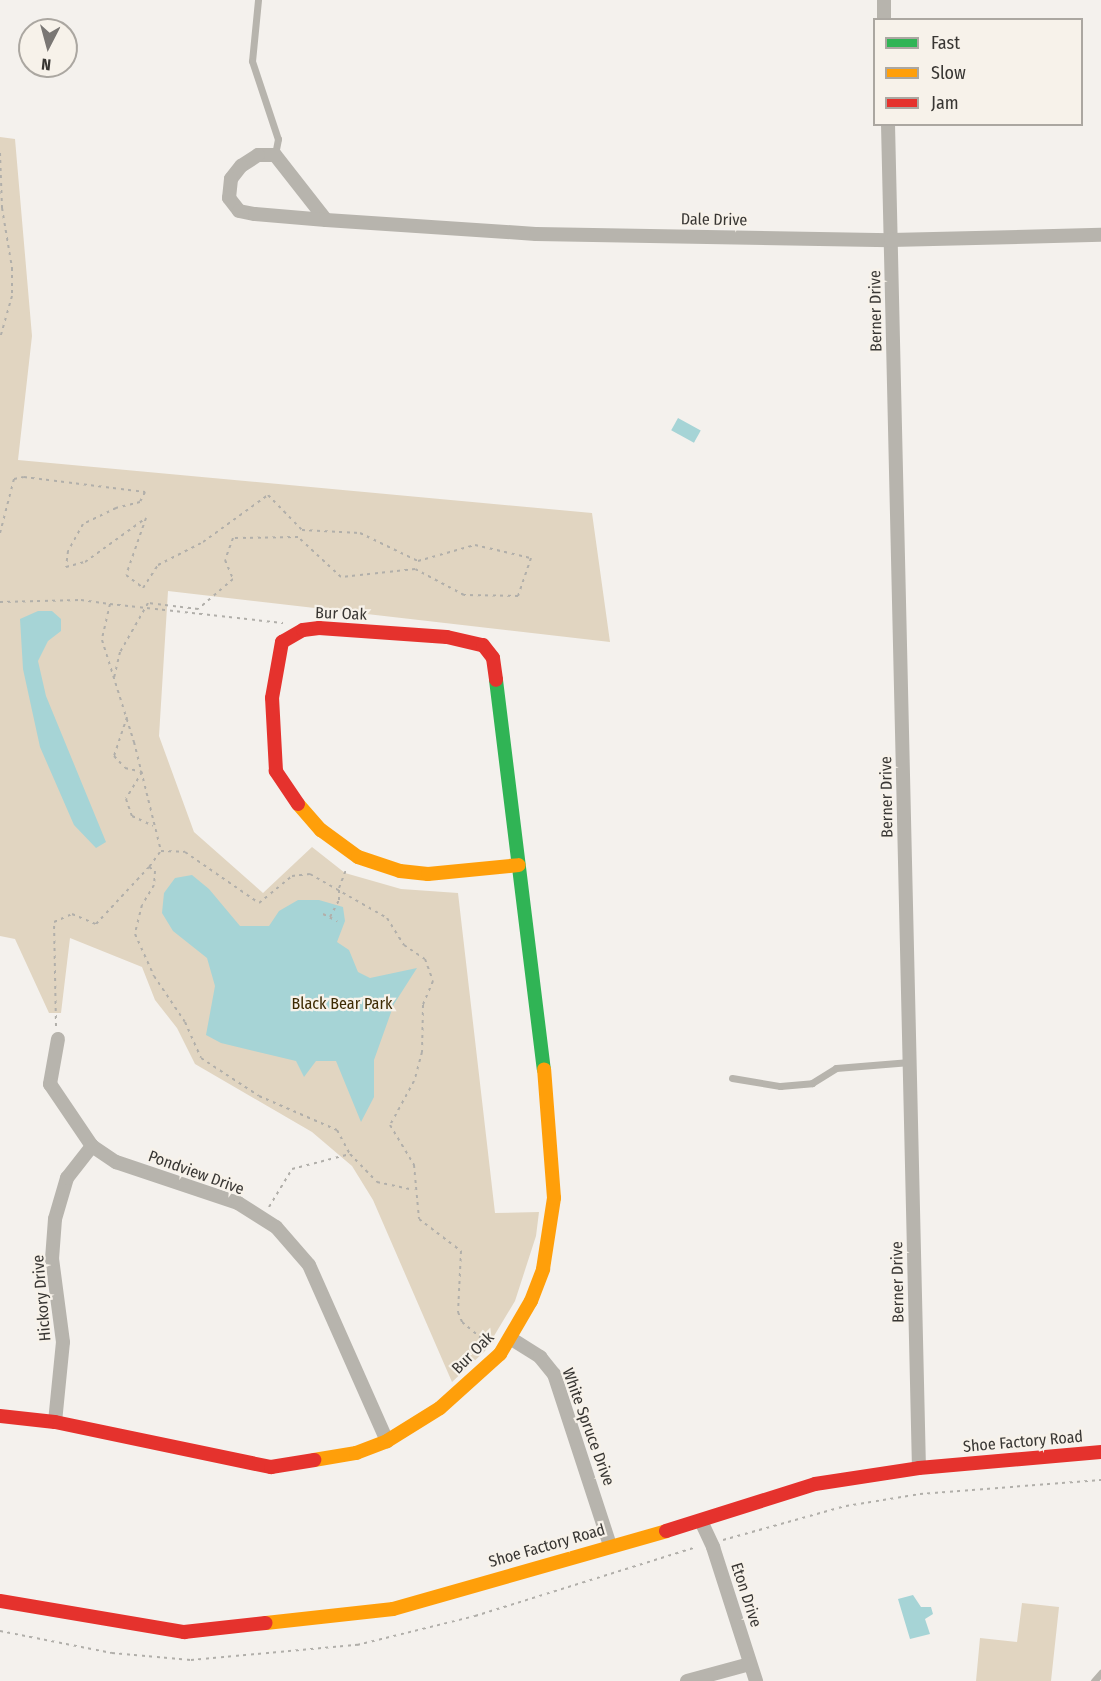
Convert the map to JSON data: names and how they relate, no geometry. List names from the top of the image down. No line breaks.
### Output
{"streets":{"street":["Dale Drive","Berner Drive","Bur Oak","Pondview Drive","Hickory Drive","White Spruce Drive","Shoe Factory Road","Eton Drive"]},"crossings":[["Dale Drive","Berner Drive"],["Berner Drive","Shoe Factory Road"],["Bur Oak","Pondview Drive"],["Bur Oak","Hickory Drive"],["Bur Oak","White Spruce Drive"],["Pondview Drive","Hickory Drive"],["White Spruce Drive","Shoe Factory Road"],["Shoe Factory Road","Eton Drive"]],"parks":["Black Bear Park"],"legend":["Fast","Slow","Jam"],"north":"bottom"}
